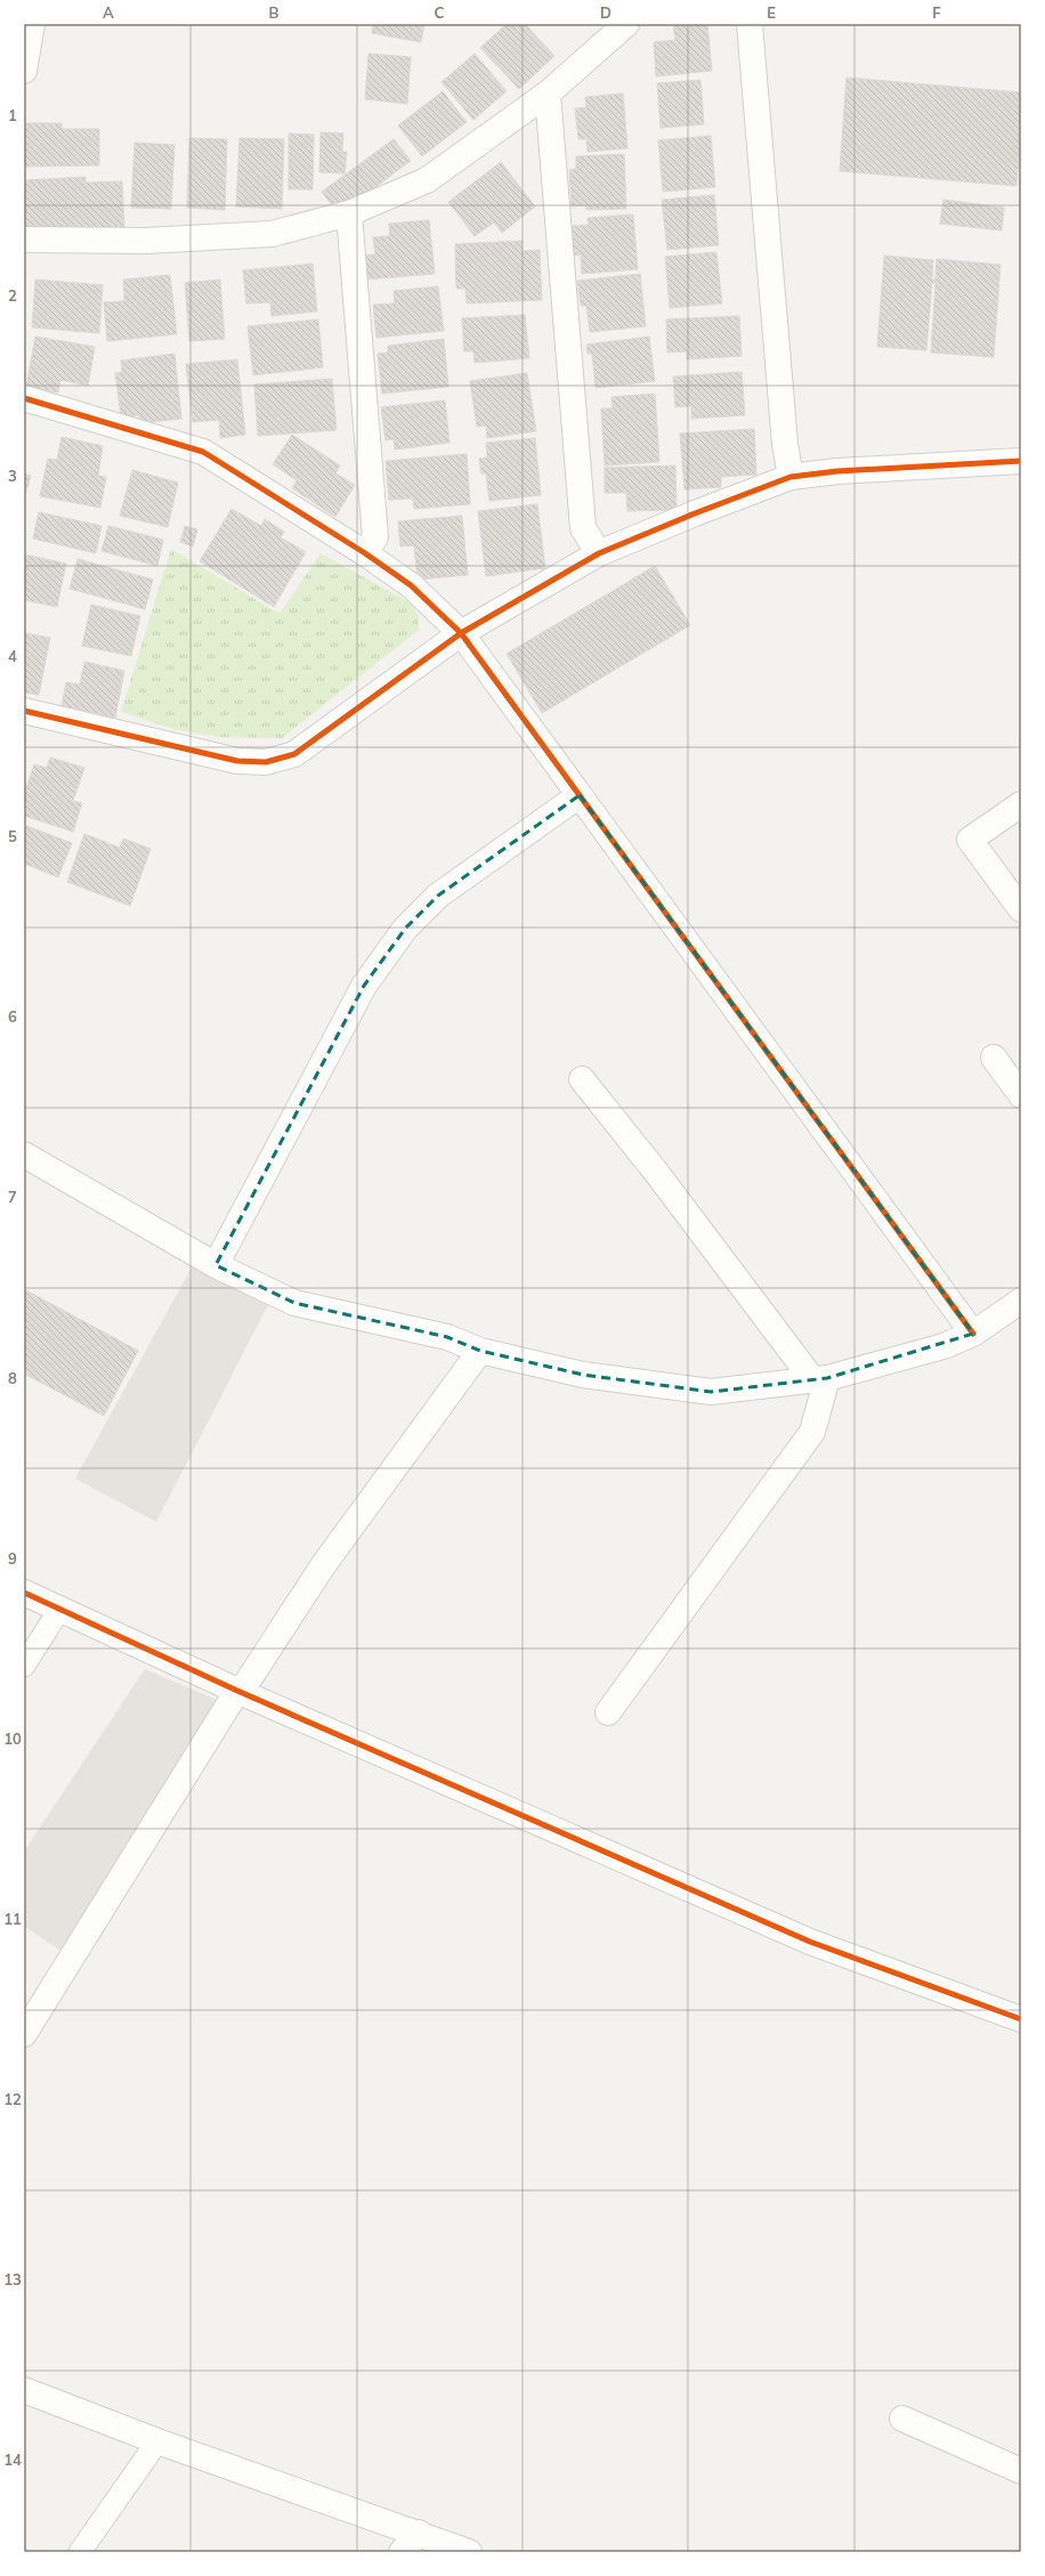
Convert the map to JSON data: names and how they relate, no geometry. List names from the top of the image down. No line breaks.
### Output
{"grid":{"columns":["A","B","C","D","E","F"],"rows":["1","2","3","4","5","6","7","8","9","10","11","12","13","14"]}}
